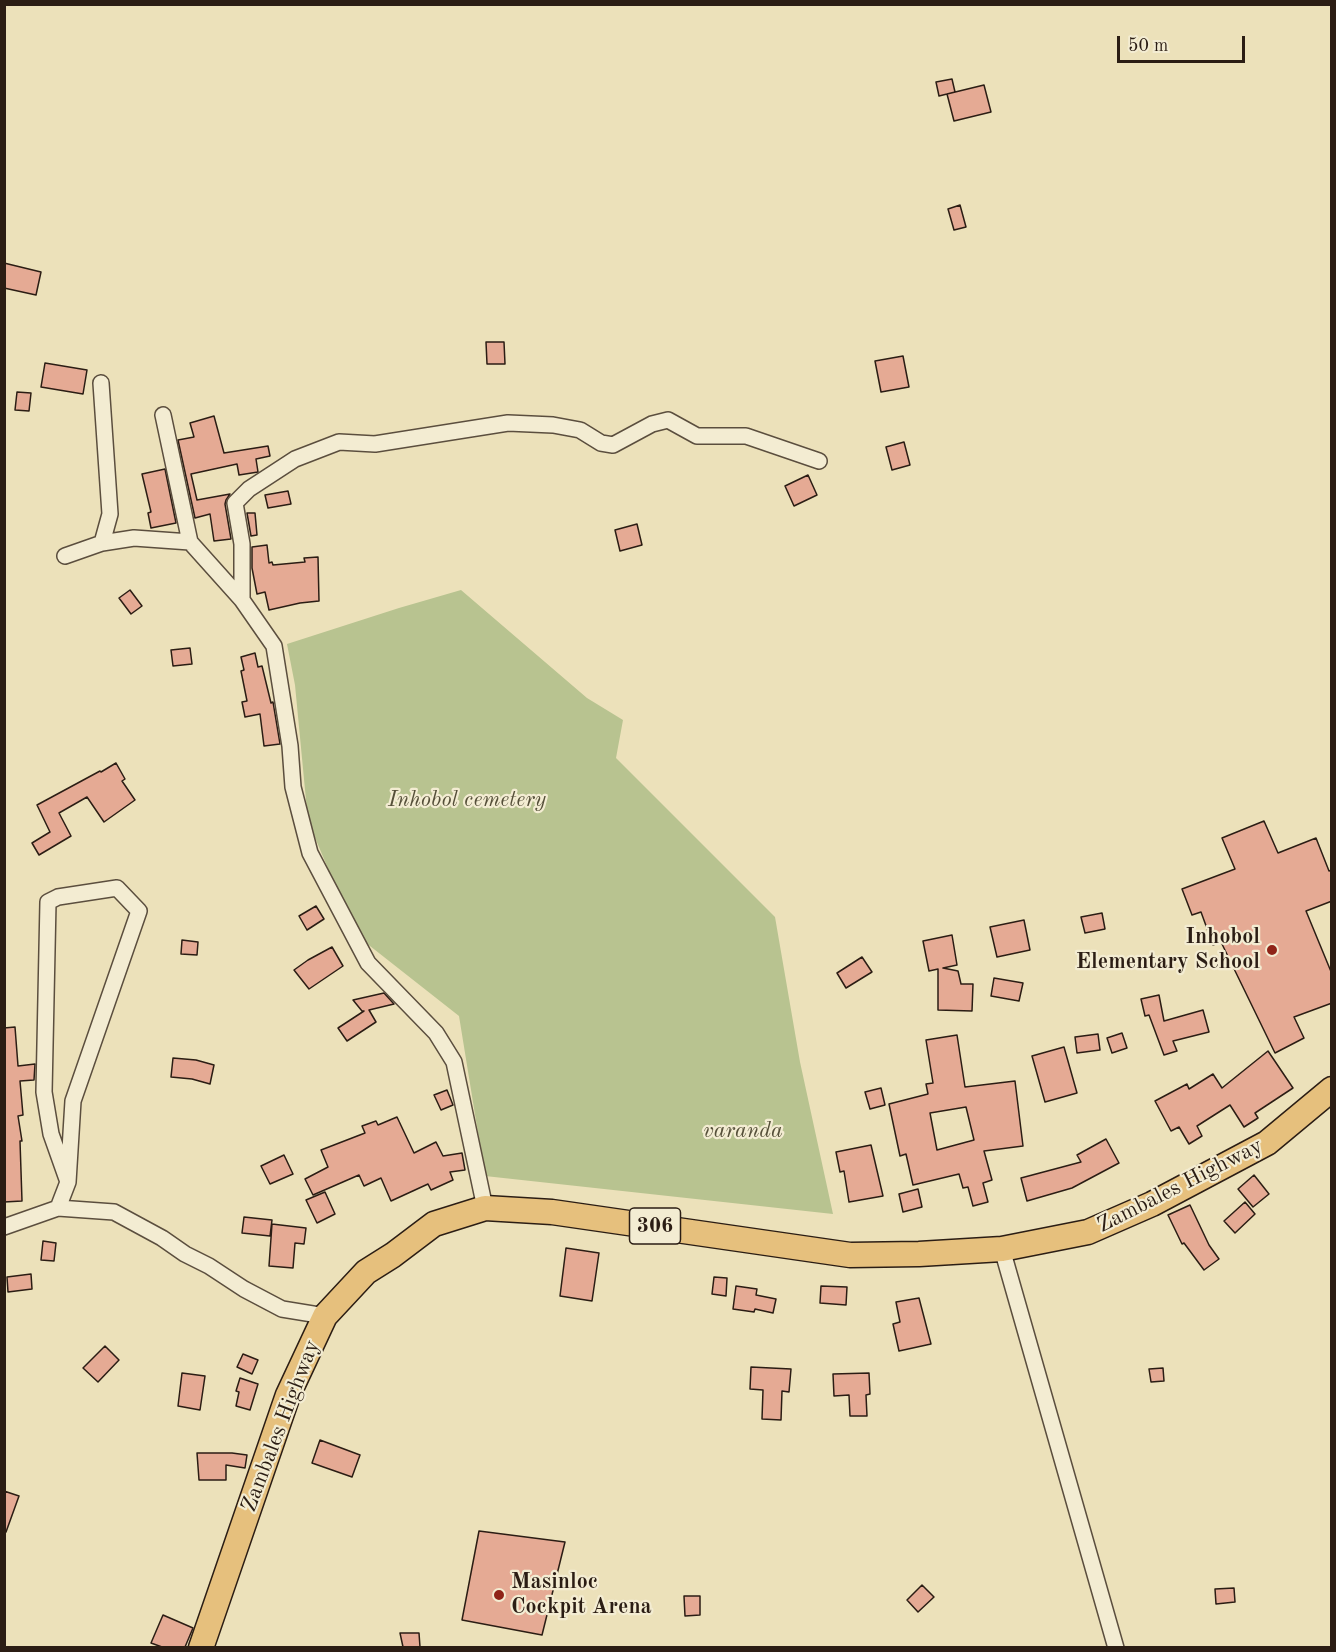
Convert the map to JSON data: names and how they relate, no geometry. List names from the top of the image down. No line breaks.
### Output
{"streets":{"main road":["Zambales Highway","306"]},"parks":["Inhobol cemetery","varanda"],"places":["Inhobol Elementary School","Masinloc Cockpit Arena"],"scale_bar":"50 m"}
